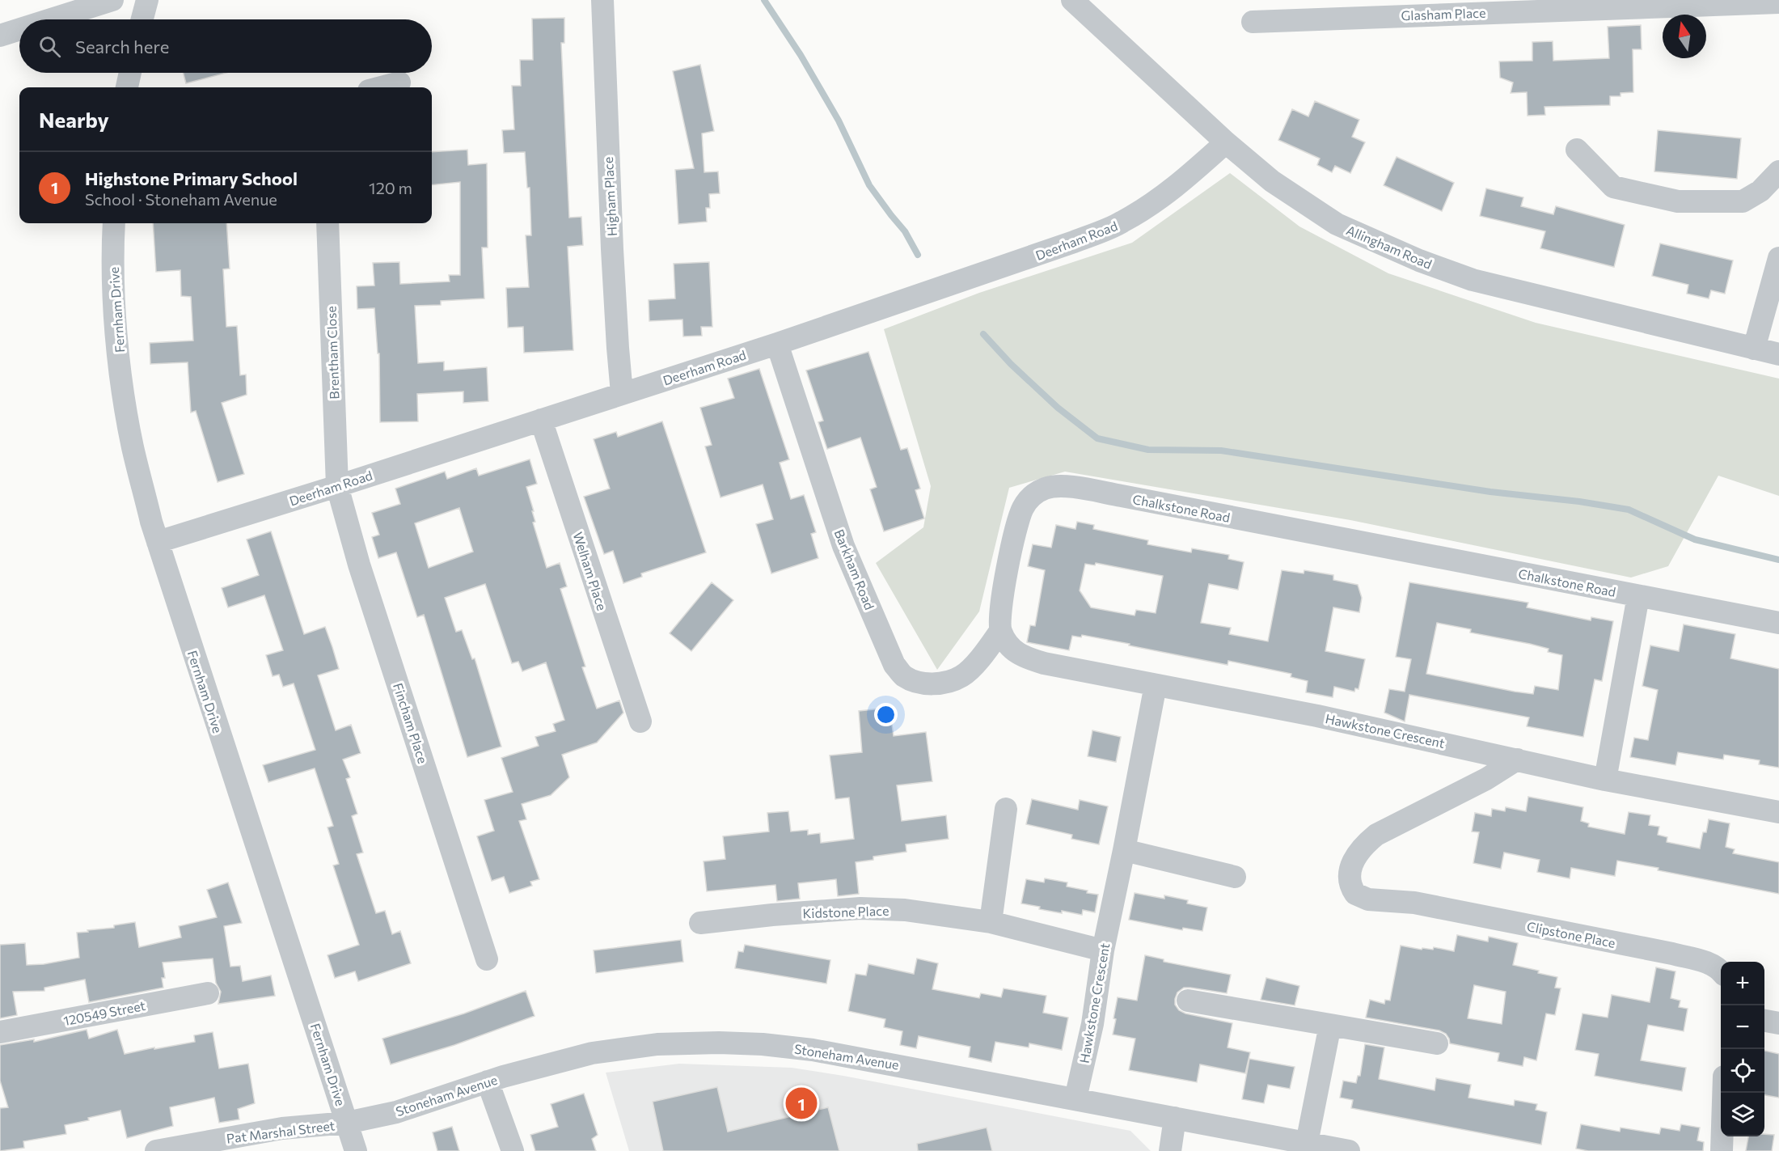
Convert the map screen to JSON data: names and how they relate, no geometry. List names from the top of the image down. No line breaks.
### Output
{"streets":{"street":["Glasham Place","Higham Place","Deerham Road","Allingham Road","Fernham Drive","Brentham Close","Chalkstone Road","Barkham Road","Welham Place","Fincham Place","Hawkstone Crescent","Kidstone Place","Clipstone Place","120549 Street","Stoneham Avenue","Pat Marshal Street"]},"crossings":[["Higham Place","Deerham Road"],["Deerham Road","Allingham Road"],["Deerham Road","Fernham Drive"],["Deerham Road","Brentham Close"],["Deerham Road","Barkham Road"],["Deerham Road","Welham Place"],["Deerham Road","Fincham Place"],["Fernham Drive","Stoneham Avenue"],["Fernham Drive","Pat Marshal Street"],["Brentham Close","Fincham Place"],["Chalkstone Road","Barkham Road"],["Hawkstone Crescent","Kidstone Place"],["Hawkstone Crescent","Clipstone Place"],["Hawkstone Crescent","Stoneham Avenue"],["Stoneham Avenue","Pat Marshal Street"]],"north":"top","page":{"search":"Search here","heading":"Nearby","list":[{"mark":"1","name":"Highstone Primary School","note":"School · Stoneham Avenue","value":"120 m"}],"map_buttons":["+","−"],"pins":"1"}}
